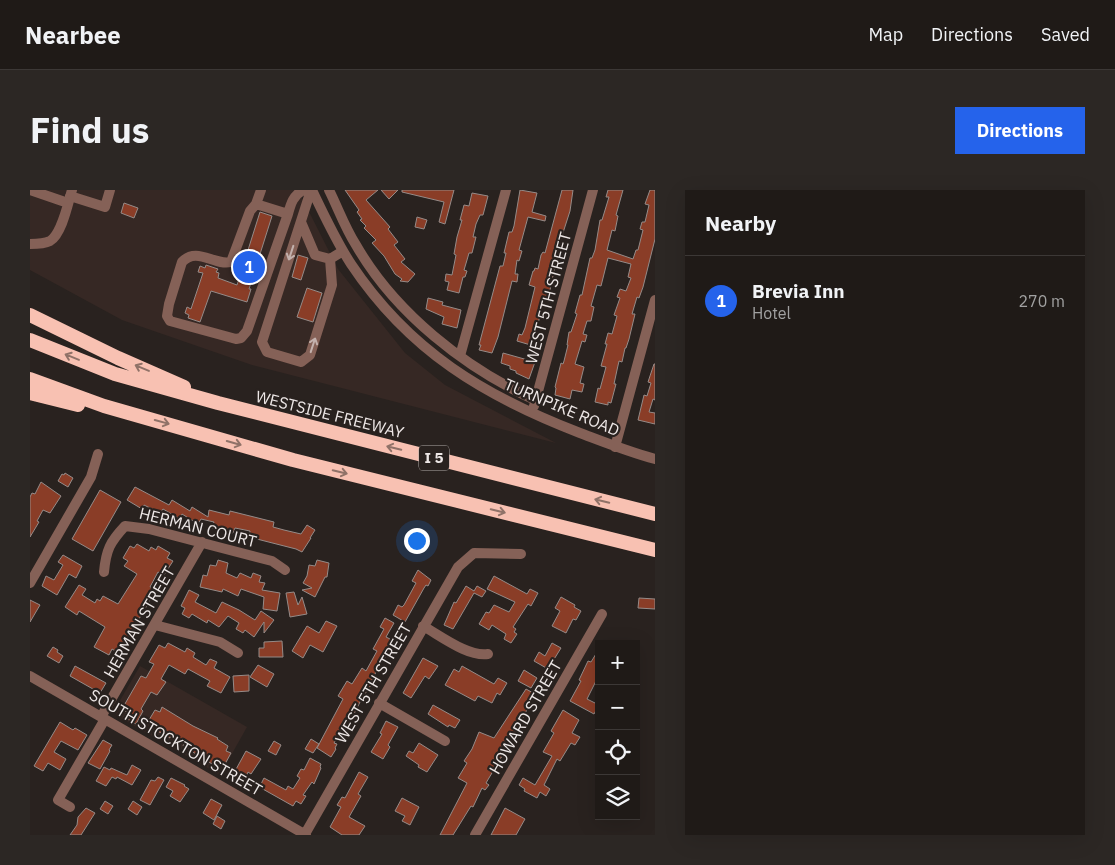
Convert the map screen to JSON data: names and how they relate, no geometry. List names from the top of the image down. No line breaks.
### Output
{"streets":{"highway":["WESTSIDE FREEWAY","I 5"],"street":["WEST 5TH STREET","TURNPIKE ROAD","HERMAN COURT","HERMAN STREET","HOWARD STREET","SOUTH STOCKTON STREET"]},"crossings":[["WEST 5TH STREET","TURNPIKE ROAD"],["WEST 5TH STREET","SOUTH STOCKTON STREET"],["HERMAN COURT","HERMAN STREET"],["HERMAN STREET","SOUTH STOCKTON STREET"]],"page":{"header":"Nearbee","nav":["Map","Directions","Saved"],"title":"Find us","buttons":"Directions","heading":"Nearby","pins":"1","list":[{"mark":"1","name":"Brevia Inn","note":"Hotel","value":"270 m"}],"map_buttons":["+","−"]}}
